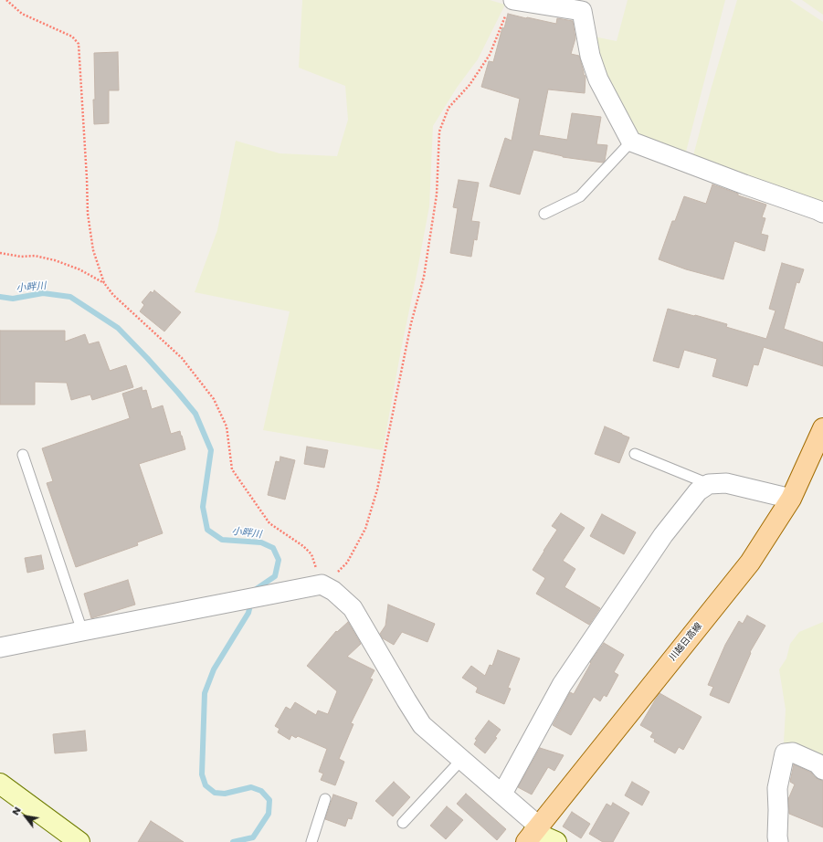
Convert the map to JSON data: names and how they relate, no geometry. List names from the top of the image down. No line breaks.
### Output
{"streets":{"main road":["川越日高線"]},"water":["小畔川"],"north":"top left"}
